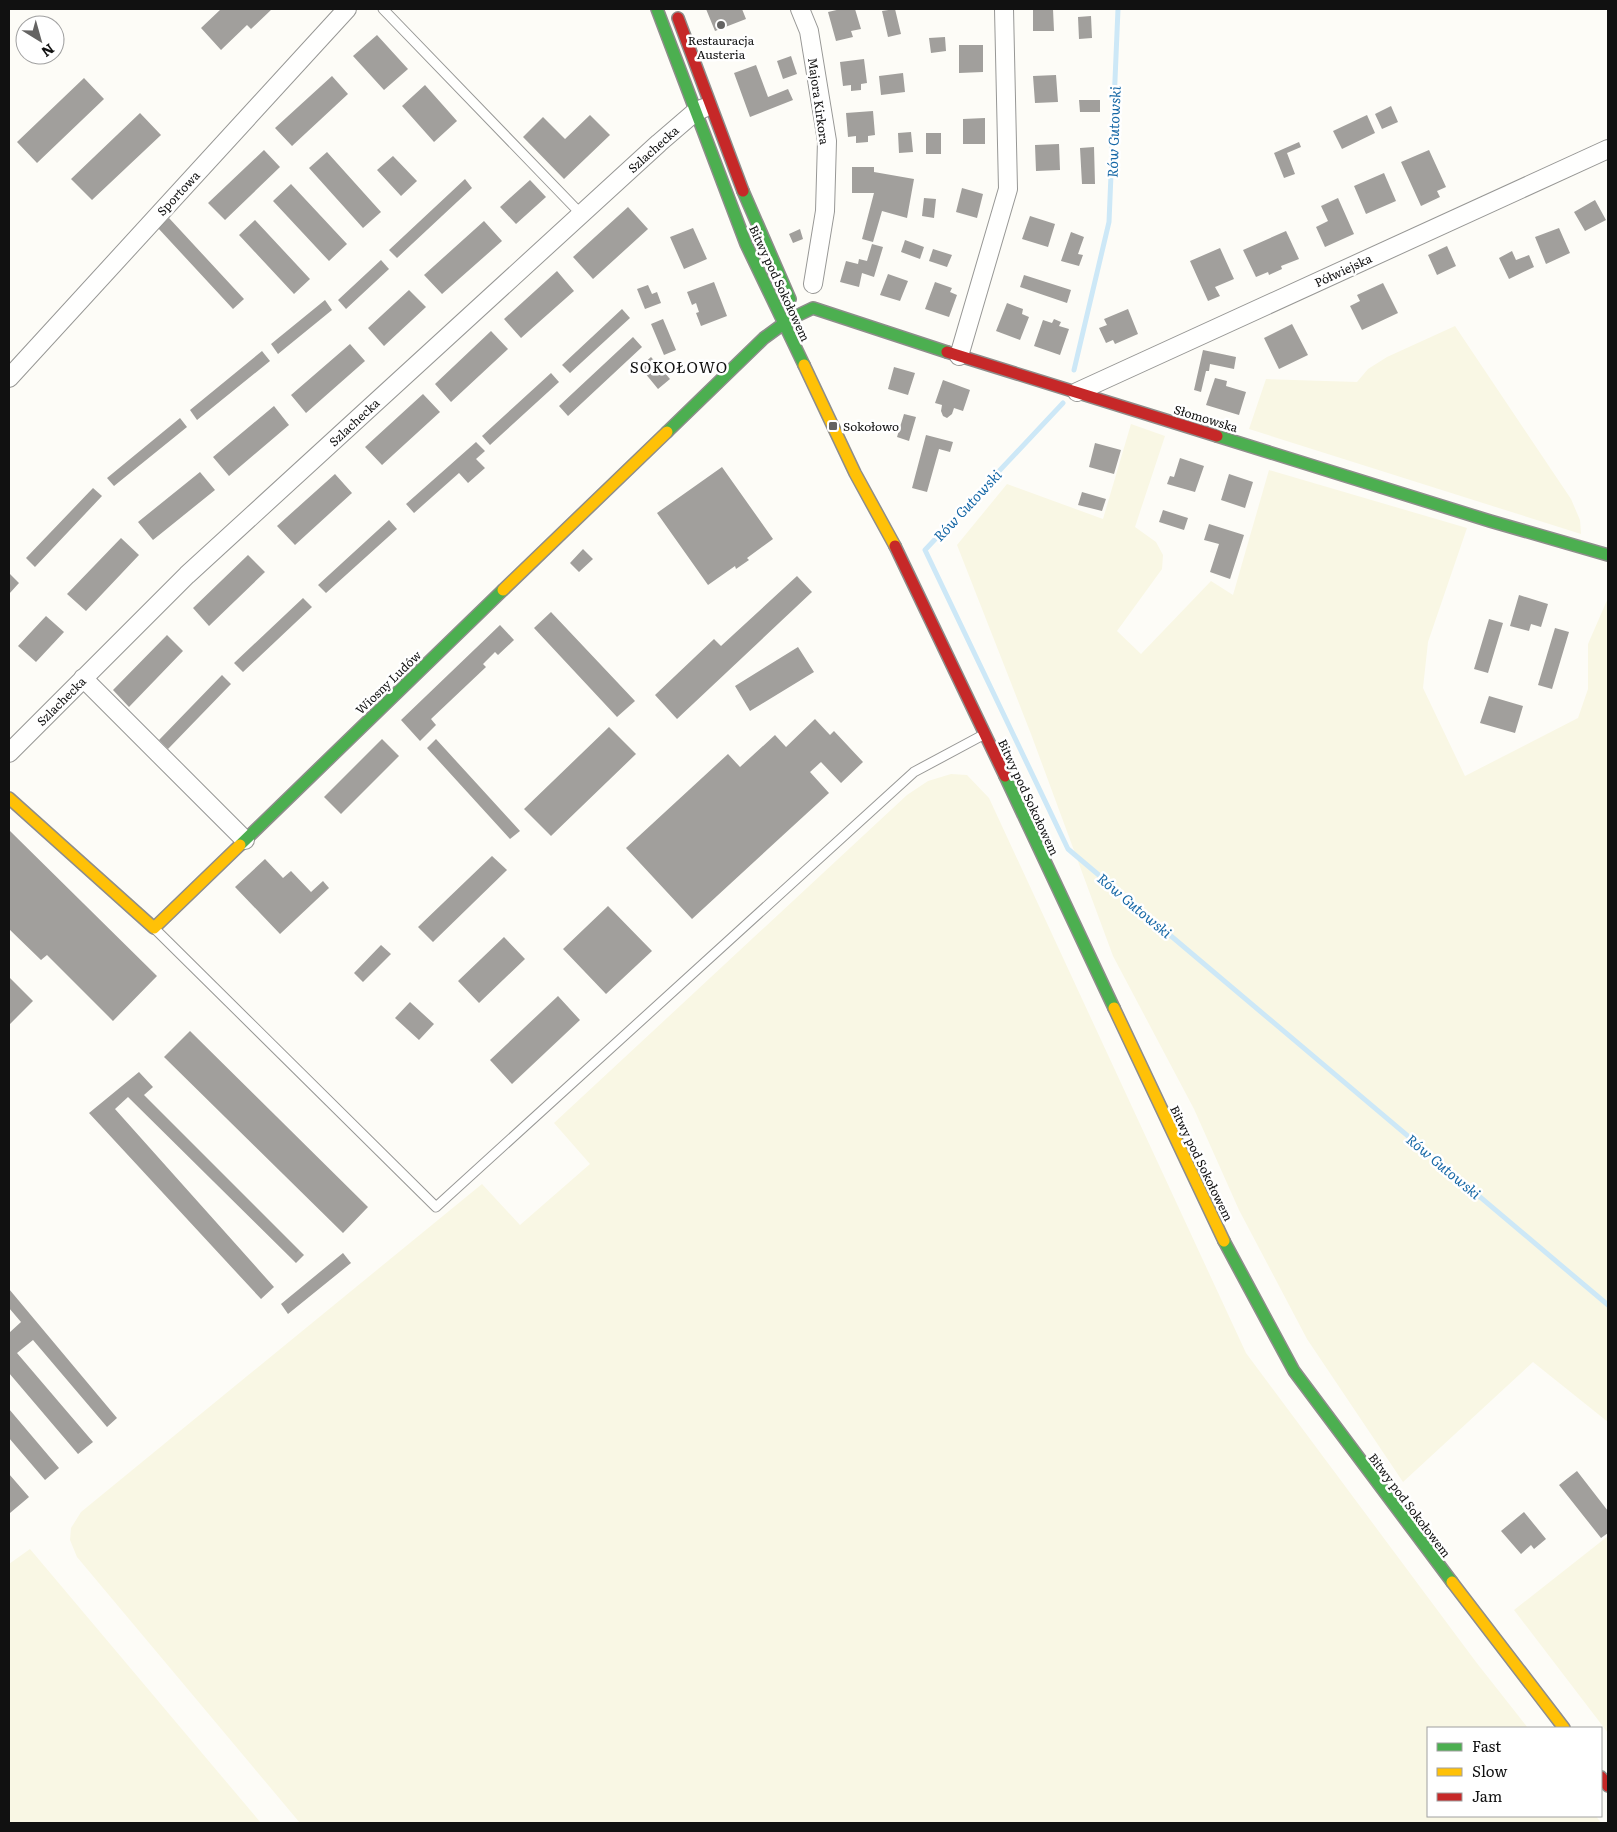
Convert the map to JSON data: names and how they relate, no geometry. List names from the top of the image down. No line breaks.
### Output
{"streets":{"street":["Majora Kirkora","Szlachecka","Sportowa","Półwiejska","Bitwy pod Sokołowem","Słomowska","Wiosny Ludów"]},"crossings":[["Szlachecka","Bitwy pod Sokołowem"],["Półwiejska","Słomowska"],["Bitwy pod Sokołowem","Słomowska"],["Bitwy pod Sokołowem","Wiosny Ludów"],["Słomowska","Wiosny Ludów"]],"districts":["SOKOŁOWO"],"water":["Rów Gutowski"],"places":{"other":["Restauracja Austeria"],"transit":["Sokołowo"]},"legend":["Fast","Slow","Jam"],"north":"bottom right"}
